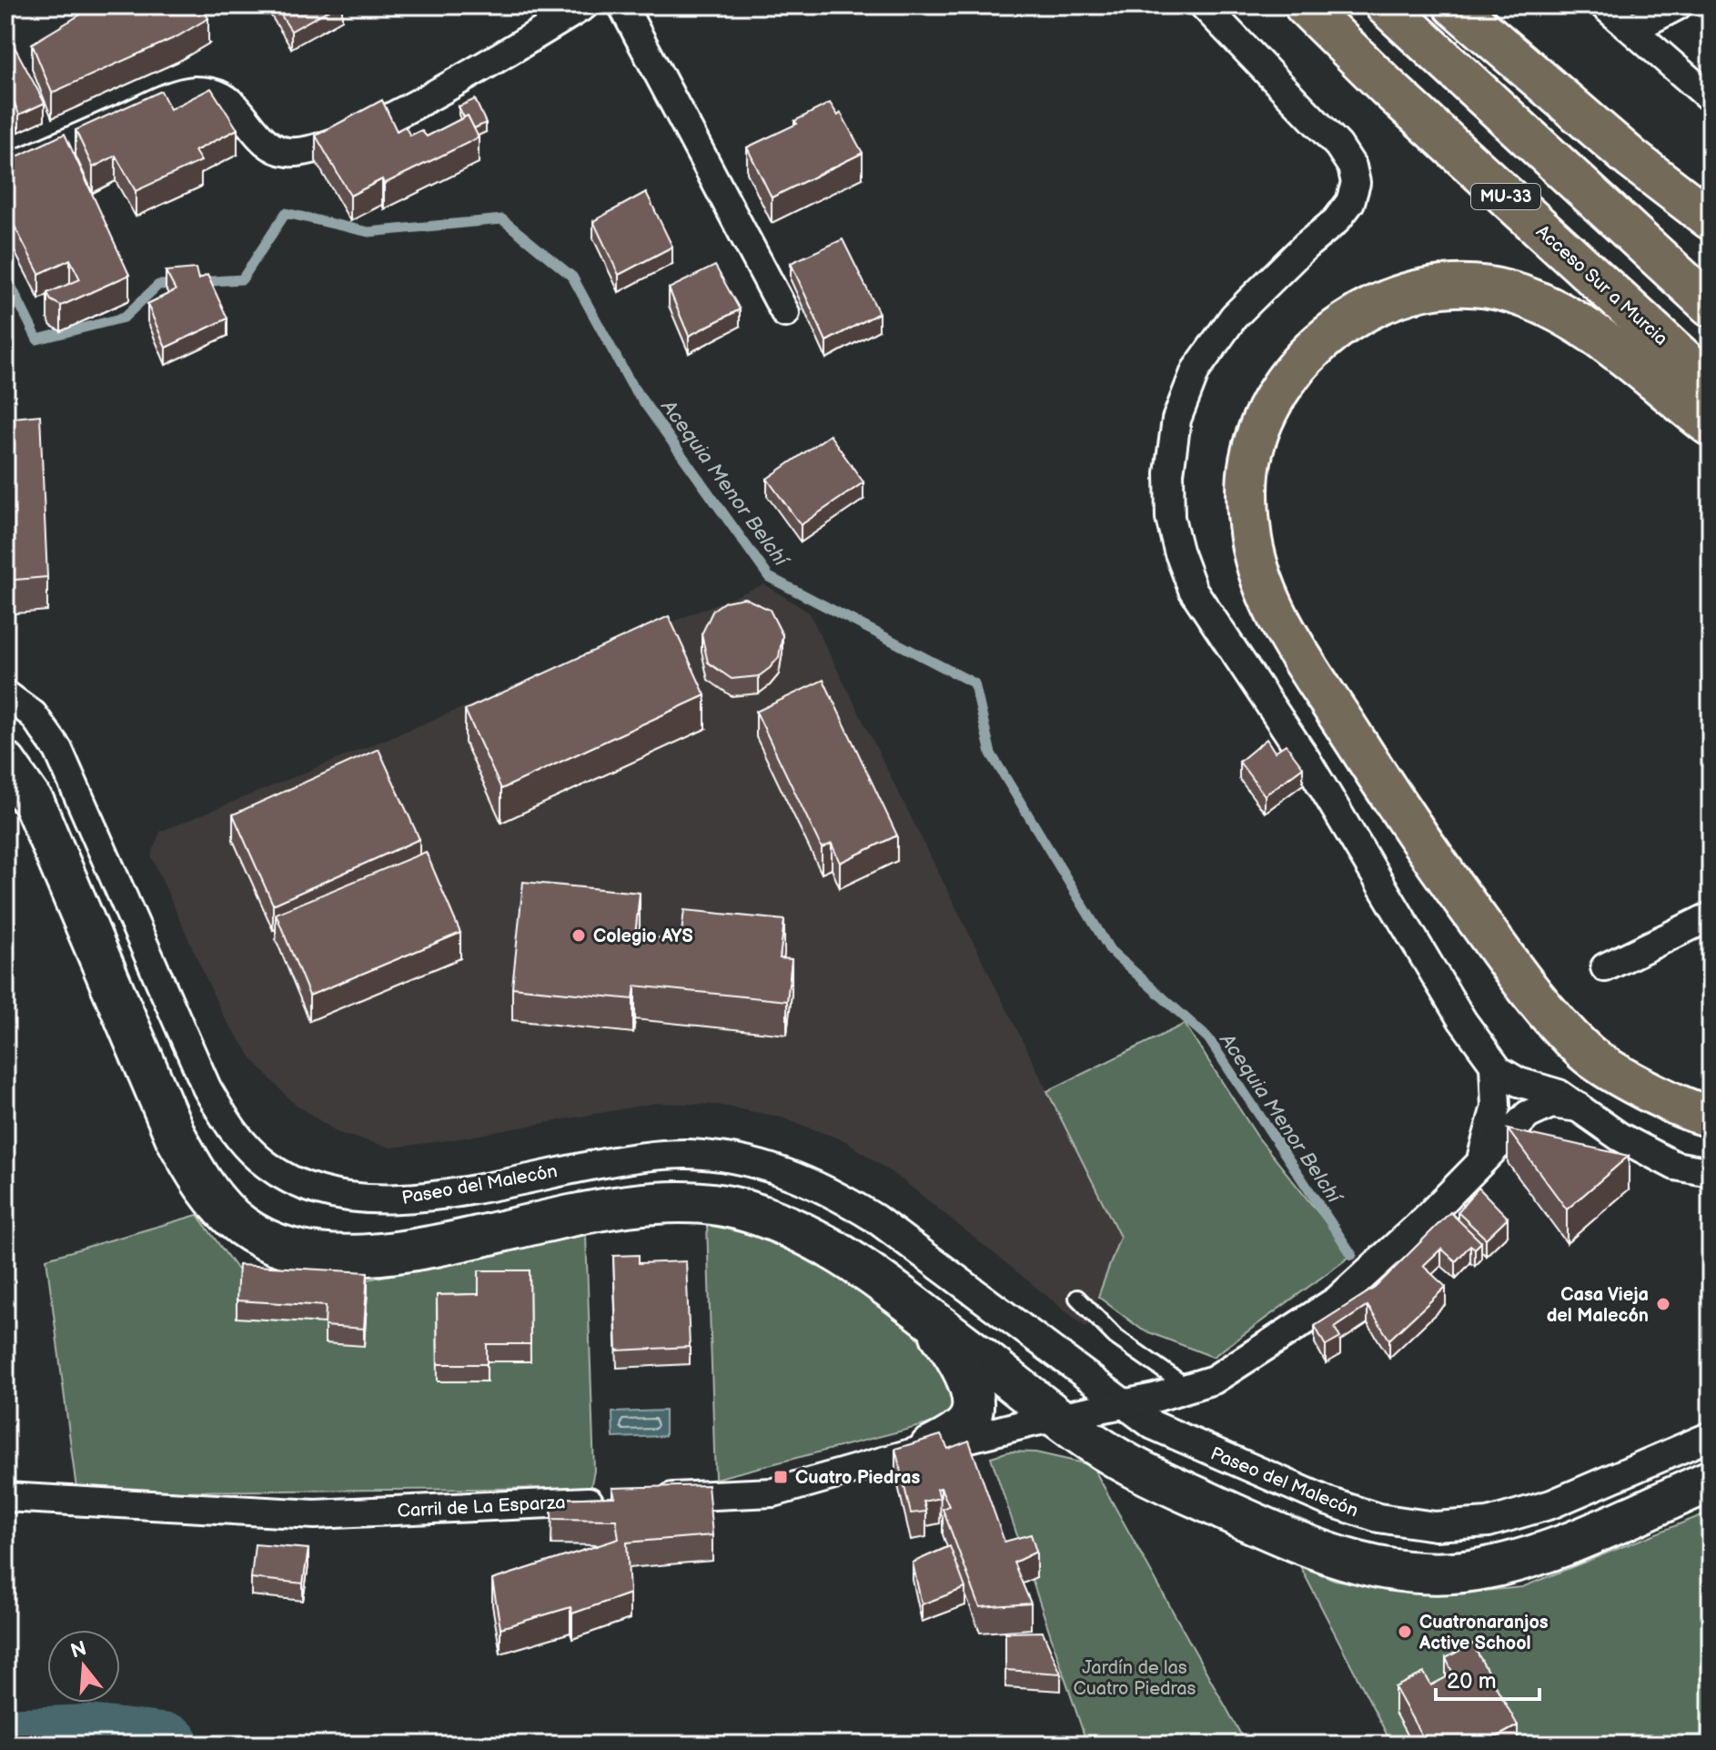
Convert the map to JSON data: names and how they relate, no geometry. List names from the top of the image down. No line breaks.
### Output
{"streets":{"highway":["MU-33","Acceso Sur a Murcia"],"street":["Paseo del Malecón","Carril de La Esparza"]},"water":["Acequia Menor Belchí"],"parks":["Jardín de las Cuatro Piedras"],"places":{"other":["Colegio AYS","Casa Vieja del Malecón","Cuatronaranjos Active School"],"transit":["Cuatro Piedras"]},"scale_bar":"20 m","north":"top"}
